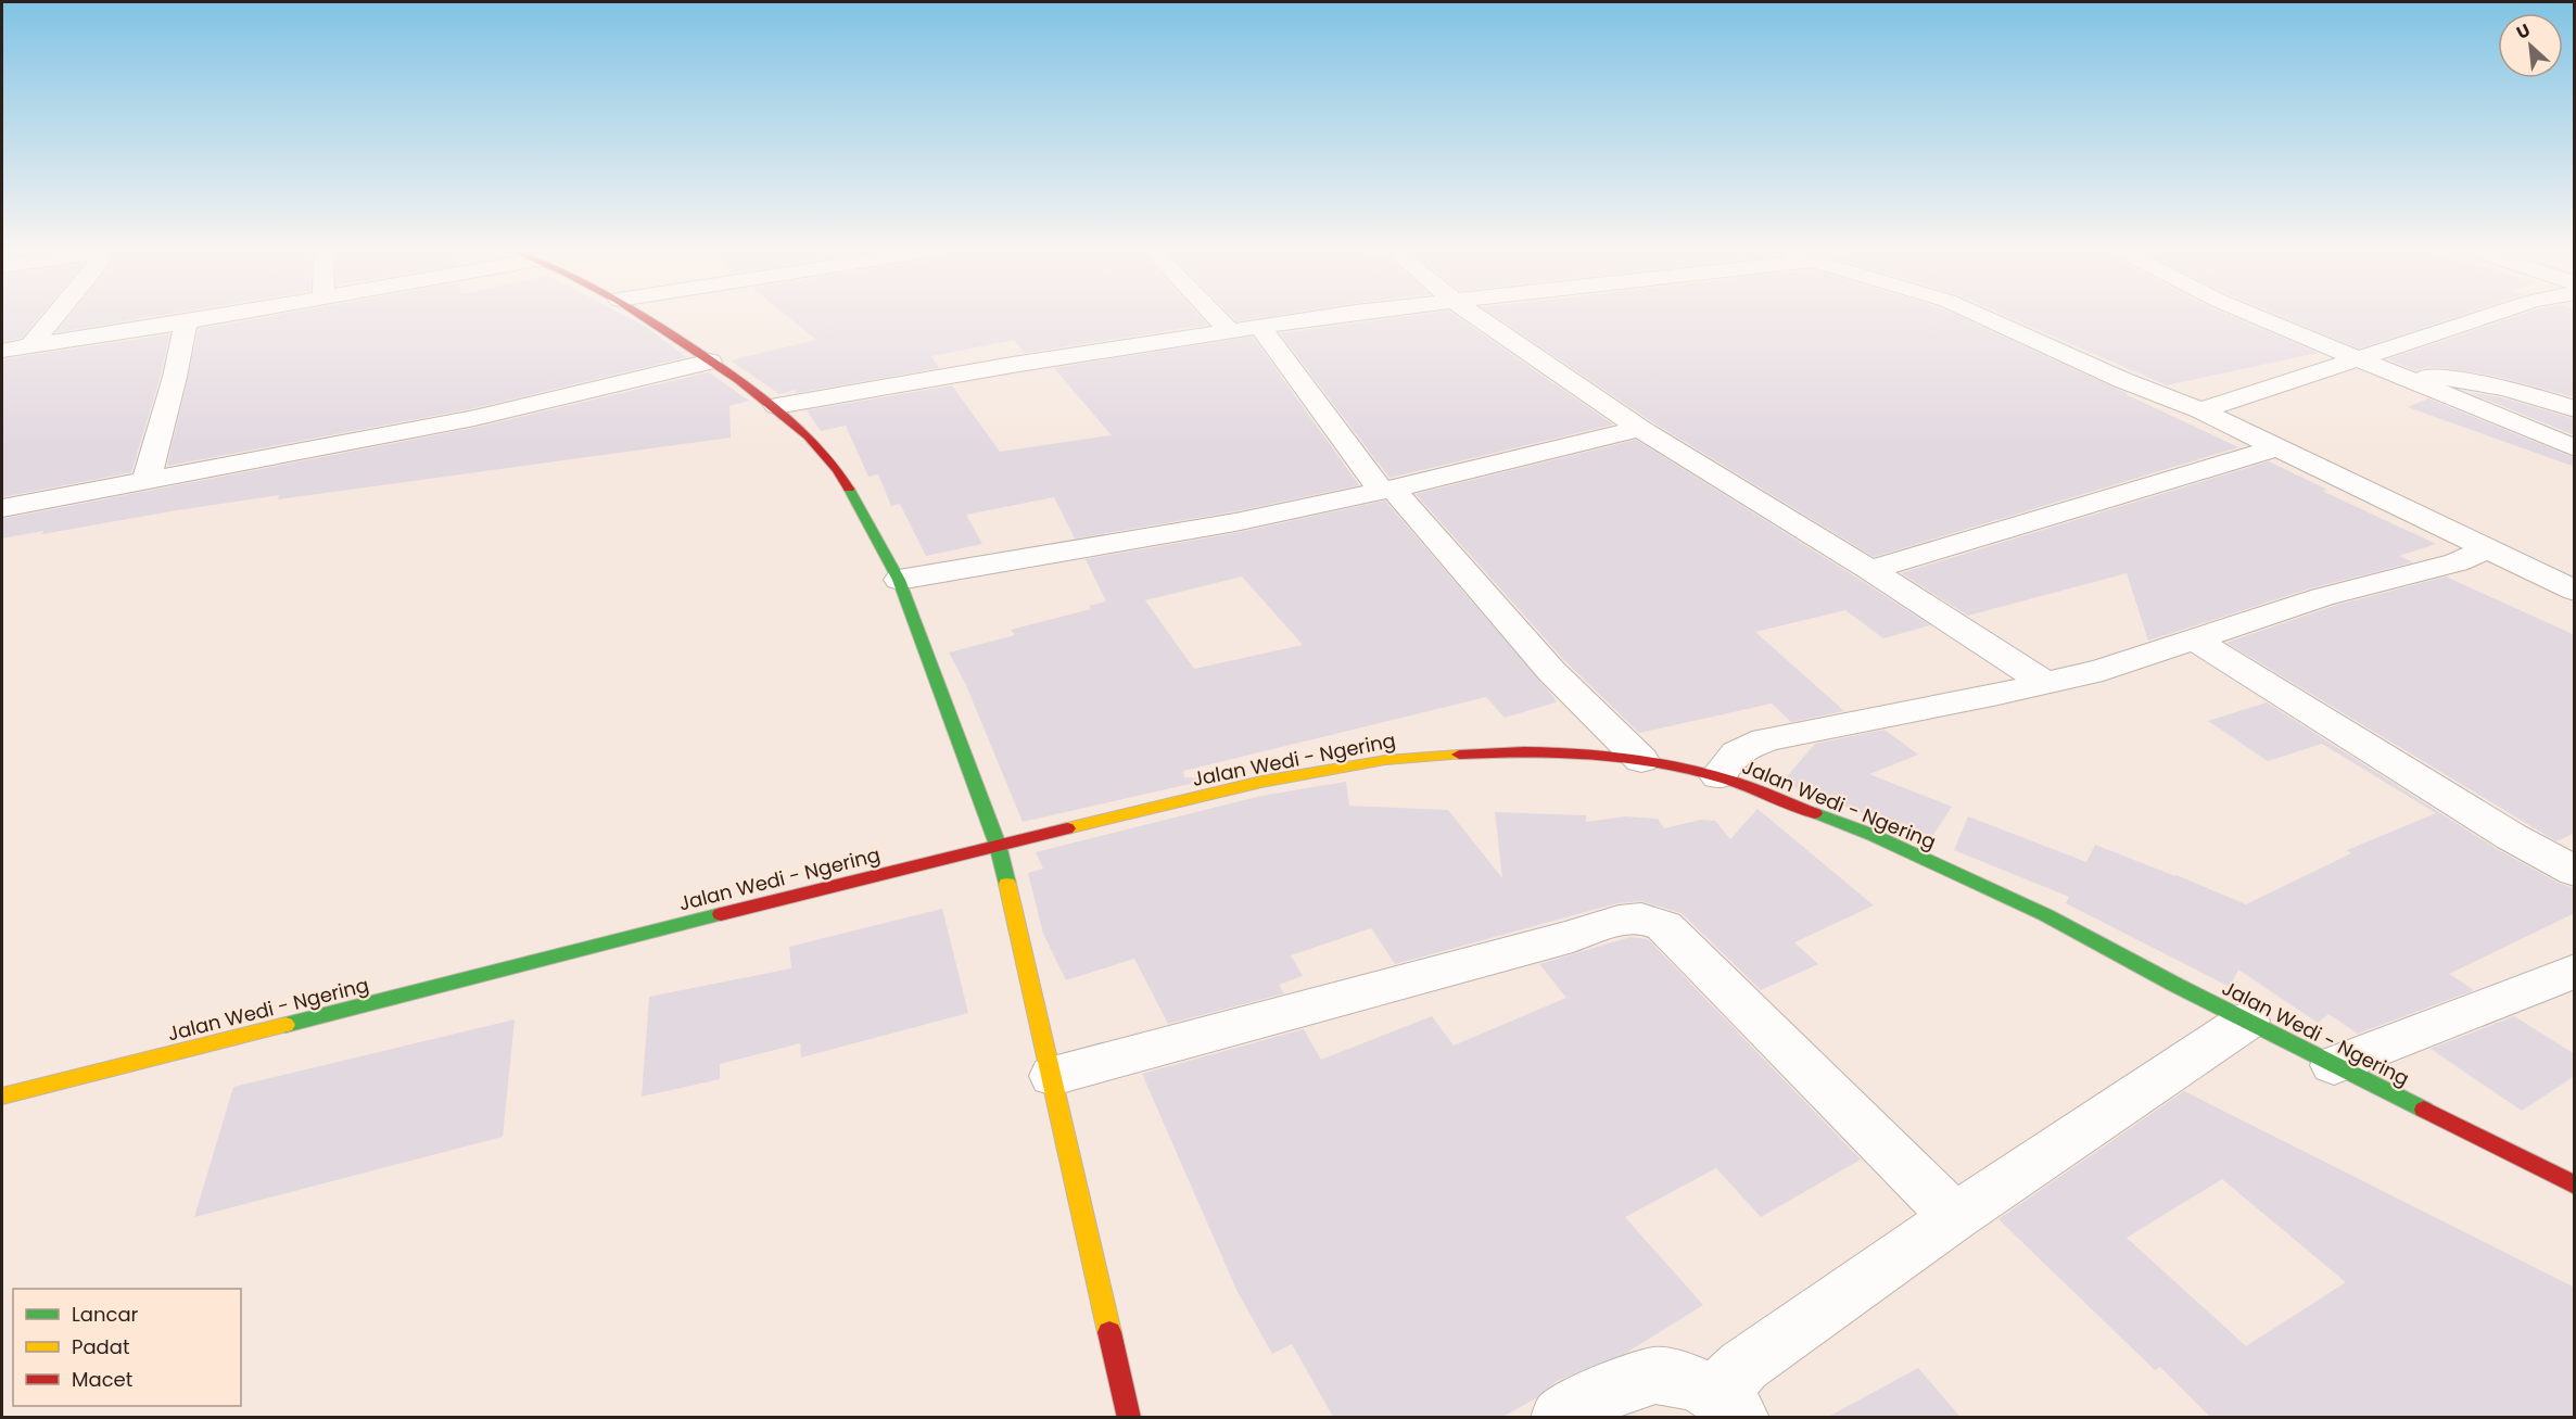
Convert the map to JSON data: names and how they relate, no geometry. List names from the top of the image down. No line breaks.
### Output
{"streets":{"street":["Jalan Wedi - Ngering"]},"legend":["Lancar","Padat","Macet"],"north":"top left"}
